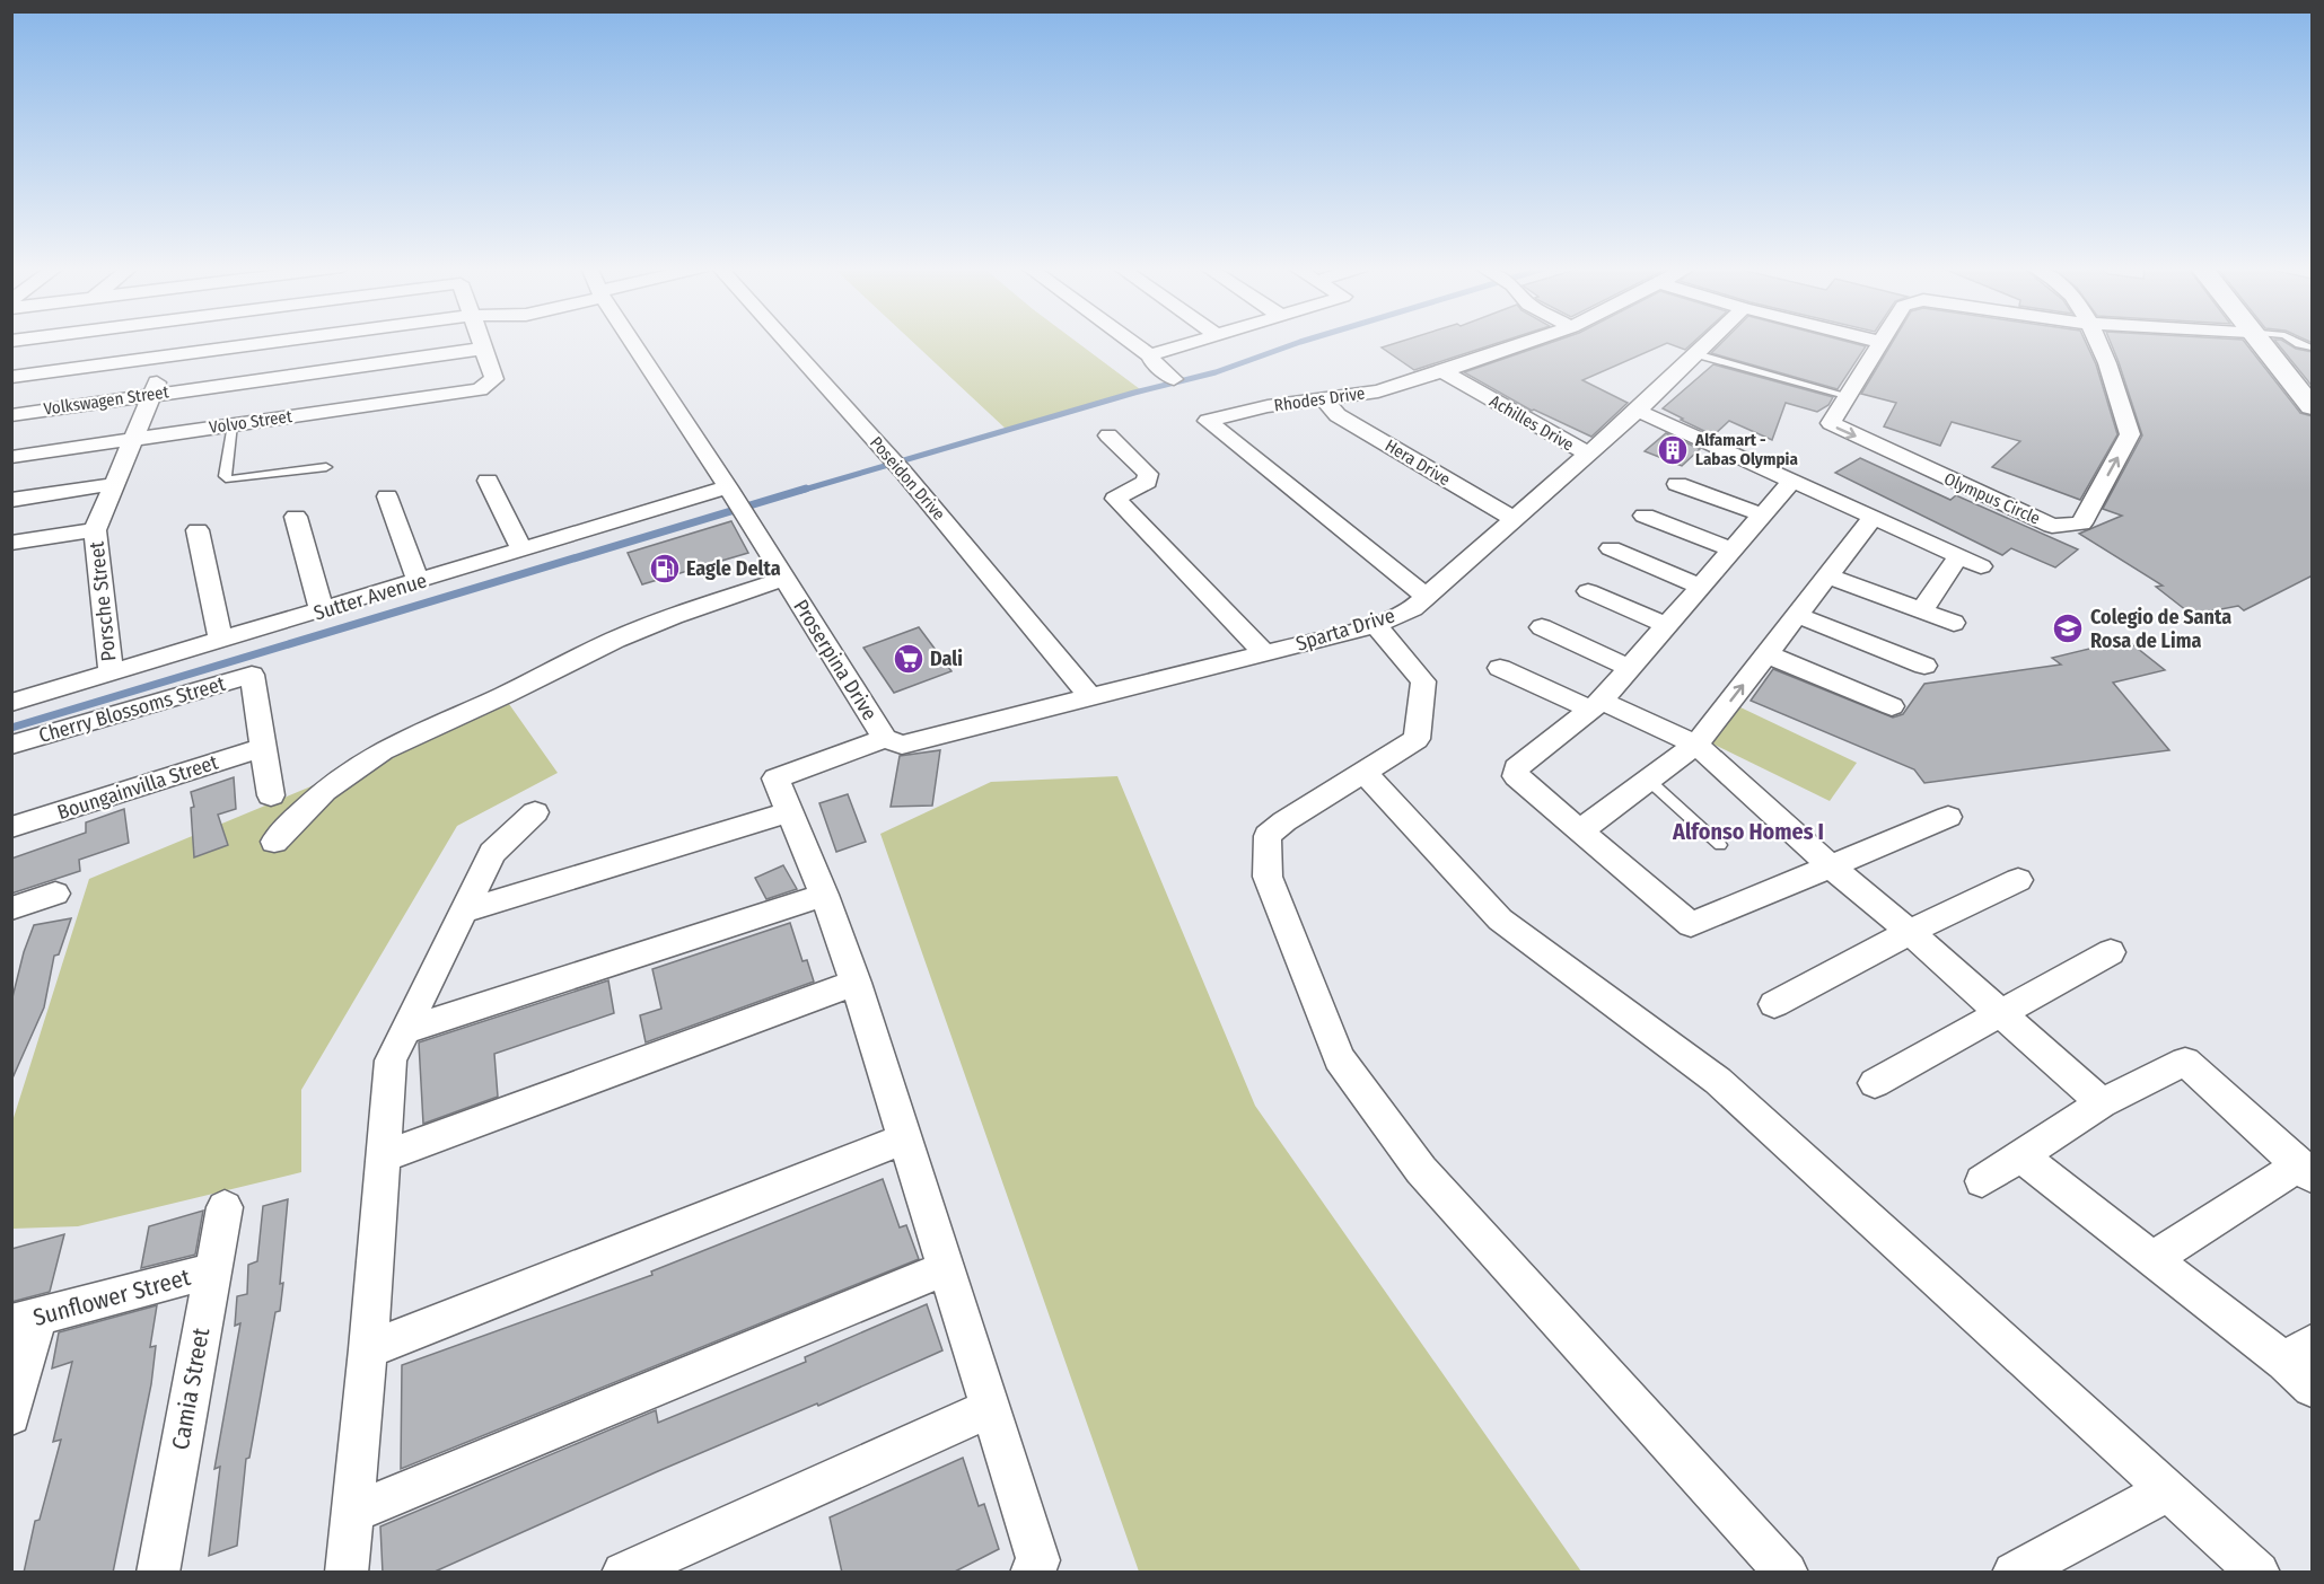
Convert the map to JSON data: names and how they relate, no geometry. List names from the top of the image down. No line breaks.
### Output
{"streets":{"street":["Rhodes Drive","Volkswagen Street","Volvo Street","Achilles Drive","Hera Drive","Poseidon Drive","Olympus Circle","Sutter Avenue","Porsche Street","Sparta Drive","Proserpina Drive","Cherry Blossoms Street","Boungainvilla Street","Sunflower Street","Camia Street"]},"crossings":[["Rhodes Drive","Achilles Drive"],["Rhodes Drive","Hera Drive"],["Rhodes Drive","Sparta Drive"],["Volkswagen Street","Volvo Street"],["Achilles Drive","Sparta Drive"],["Hera Drive","Sparta Drive"],["Poseidon Drive","Sparta Drive"],["Sutter Avenue","Porsche Street"],["Sutter Avenue","Proserpina Drive"],["Sparta Drive","Proserpina Drive"],["Cherry Blossoms Street","Boungainvilla Street"],["Sunflower Street","Camia Street"]],"districts":["Alfonso Homes I"],"places":{"building":["Alfamart - Labas Olympia"],"fuel station":["Eagle Delta"],"school or university":["Colegio de Santa Rosa de Lima"],"supermarket":["Dali"]}}
